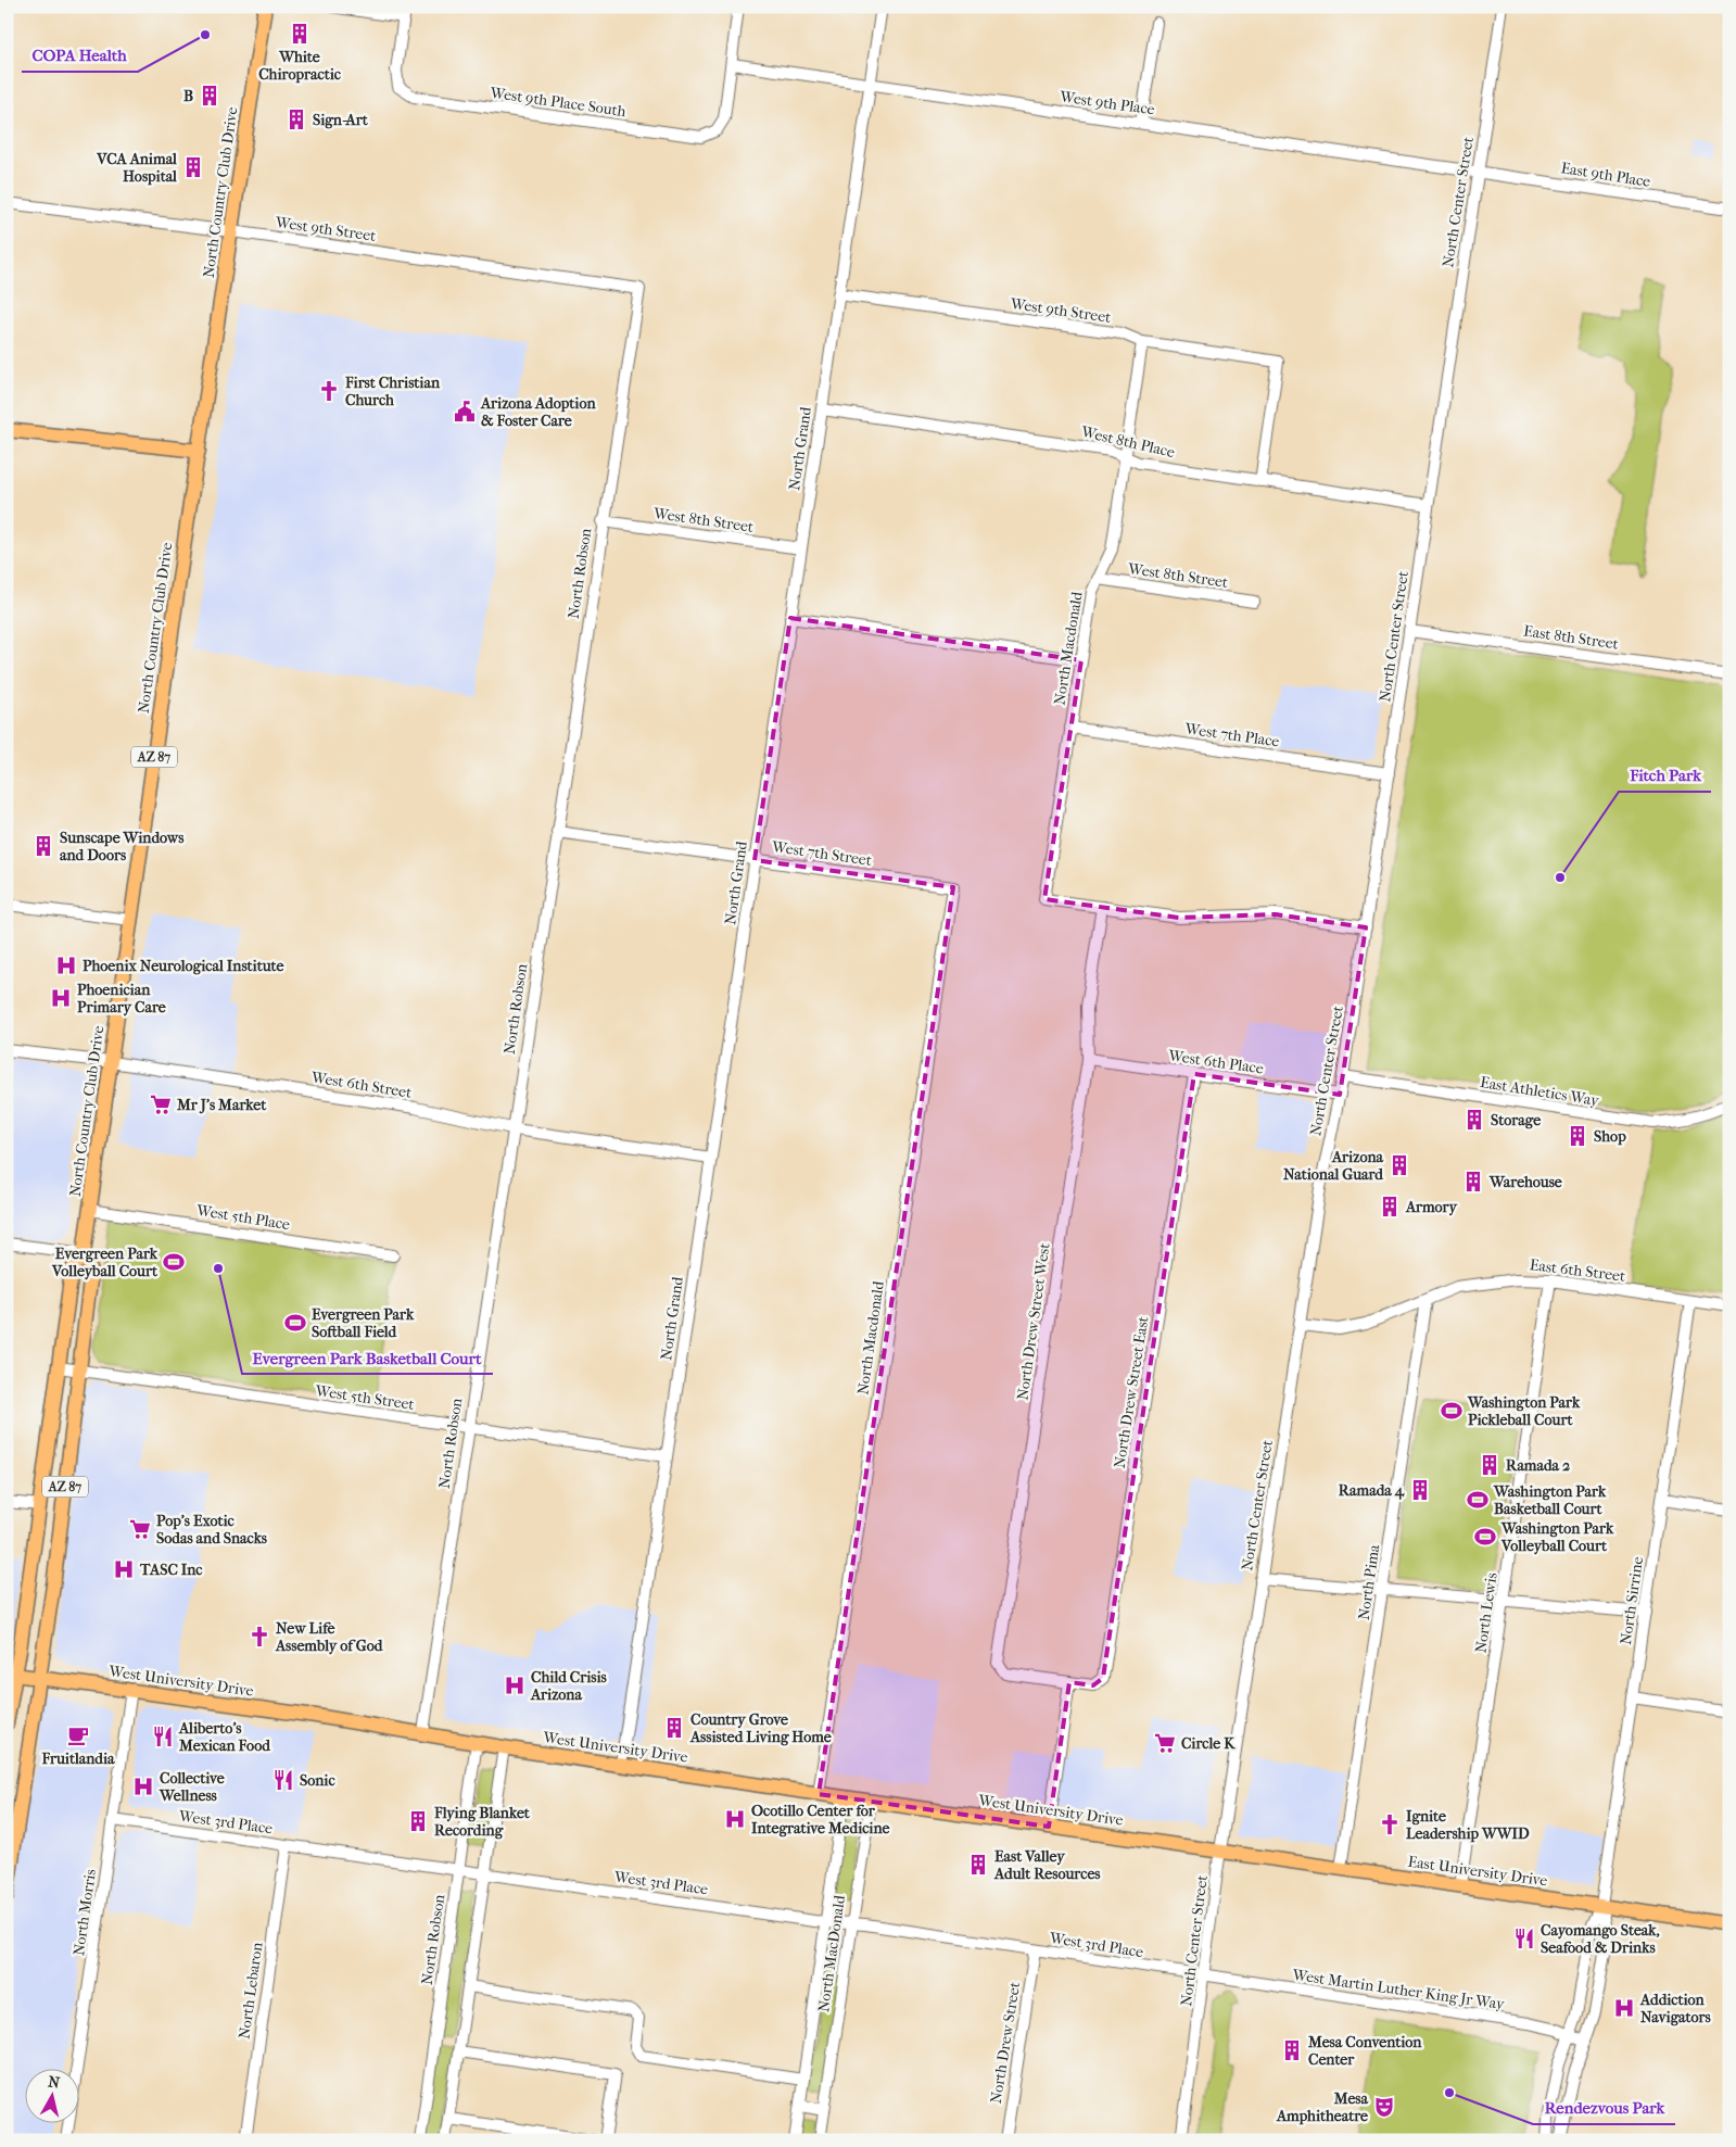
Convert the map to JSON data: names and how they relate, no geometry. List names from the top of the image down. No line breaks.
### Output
{"streets":{"main road":["North Country Club Drive","AZ 87","West University Drive","East University Drive"],"street":["West 9th Place South","West 9th Place","East 9th Place","North Center Street","West 9th Street","West 8th Place","North Grand","West 8th Street","North Robson","East 8th Street","North Macdonald","West 7th Place","West 7th Street","West 6th Place","West 6th Street","East Athletics Way","West 5th Place","East 6th Street","North Drew Street West","North Drew Street East","West 5th Street","North Pima","North Sirrine","North Lewis","West 3rd Place","North Morris","North MacDonald","West Martin Luther King Jr Way","North Lebaron","North Drew Street"]},"crossings":[["West 9th Place South","West 9th Place"],["West 9th Place","East 9th Place"],["West 9th Place","North Center Street"],["West 9th Place","North Grand"],["East 9th Place","North Center Street"],["North Country Club Drive","West 9th Street"],["North Country Club Drive","West 6th Street"],["North Country Club Drive","West 5th Place"],["North Country Club Drive","West 5th Street"],["North Country Club Drive","West University Drive"],["North Center Street","West 8th Place"],["North Center Street","East 8th Street"],["North Center Street","West 7th Place"],["North Center Street","West 6th Place"],["North Center Street","East Athletics Way"],["North Center Street","East 6th Street"],["North Center Street","West University Drive"],["North Center Street","West 3rd Place"],["North Center Street","East University Drive"],["North Center Street","West Martin Luther King Jr Way"],["West 9th Street","West 8th Place"],["West 9th Street","North Grand"],["West 9th Street","North Robson"],["West 9th Street","North Macdonald"],["West 8th Place","North Grand"],["West 8th Place","North Macdonald"],["North Grand","West 8th Street"],["North Grand","West 7th Street"],["North Grand","West 6th Street"],["North Grand","West 5th Street"],["North Grand","West University Drive"],["West 8th Street","North Robson"],["West 8th Street","North Macdonald"],["North Robson","West 7th Street"],["North Robson","West 6th Street"],["North Robson","West 5th Street"],["North Robson","West University Drive"],["North Robson","West 3rd Place"],["North Macdonald","West 7th Place"],["North Macdonald","West 7th Street"],["North Macdonald","North Drew Street West"],["North Macdonald","West University Drive"],["West 6th Place","North Drew Street West"],["West 6th Place","North Drew Street East"],["East 6th Street","North Pima"],["East 6th Street","North Sirrine"],["East 6th Street","North Lewis"],["North Drew Street West","North Drew Street East"],["North Pima","East University Drive"],["North Sirrine","East University Drive"],["North Lewis","East University Drive"],["West University Drive","East University Drive"],["West University Drive","North Morris"],["West University Drive","North MacDonald"],["West 3rd Place","North Morris"],["West 3rd Place","North MacDonald"],["West 3rd Place","West Martin Luther King Jr Way"],["West 3rd Place","North Lebaron"],["West 3rd Place","North Drew Street"]],"places":{"building":["White Chiropractic","B","Sign-Art","VCA Animal Hospital","Sunscape Windows and Doors","Storage","Shop","Arizona National Guard","Warehouse","Armory","Ramada 2","Ramada 4","Country Grove Assisted Living Home","Flying Blanket Recording","East Valley Adult Resources","Mesa Convention Center"],"other":["COPA Health","Fitch Park","Evergreen Park Basketball Court","Rendezvous Park"],"church":["First Christian Church","New Life Assembly of God","Ignite Leadership WWID"],"public building":["Arizona Adoption & Foster Care"],"hospital":["Phoenix Neurological Institute","Phoenician Primary Care","TASC Inc","Child Crisis Arizona","Collective Wellness","Ocotillo Center for Integrative Medicine","Addiction Navigators"],"supermarket":["Mr J's Market","Pop's Exotic Sodas and Snacks","Circle K"],"sports":["Evergreen Park Volleyball Court","Evergreen Park Softball Field","Washington Park Pickleball Court","Washington Park Basketball Court","Washington Park Volleyball Court"],"cafe":["Fruitlandia"],"restaurant":["Aliberto's Mexican Food","Sonic","Cayomango Steak, Seafood & Drinks"],"theatre":["Mesa Amphitheatre"]},"north":"top"}
